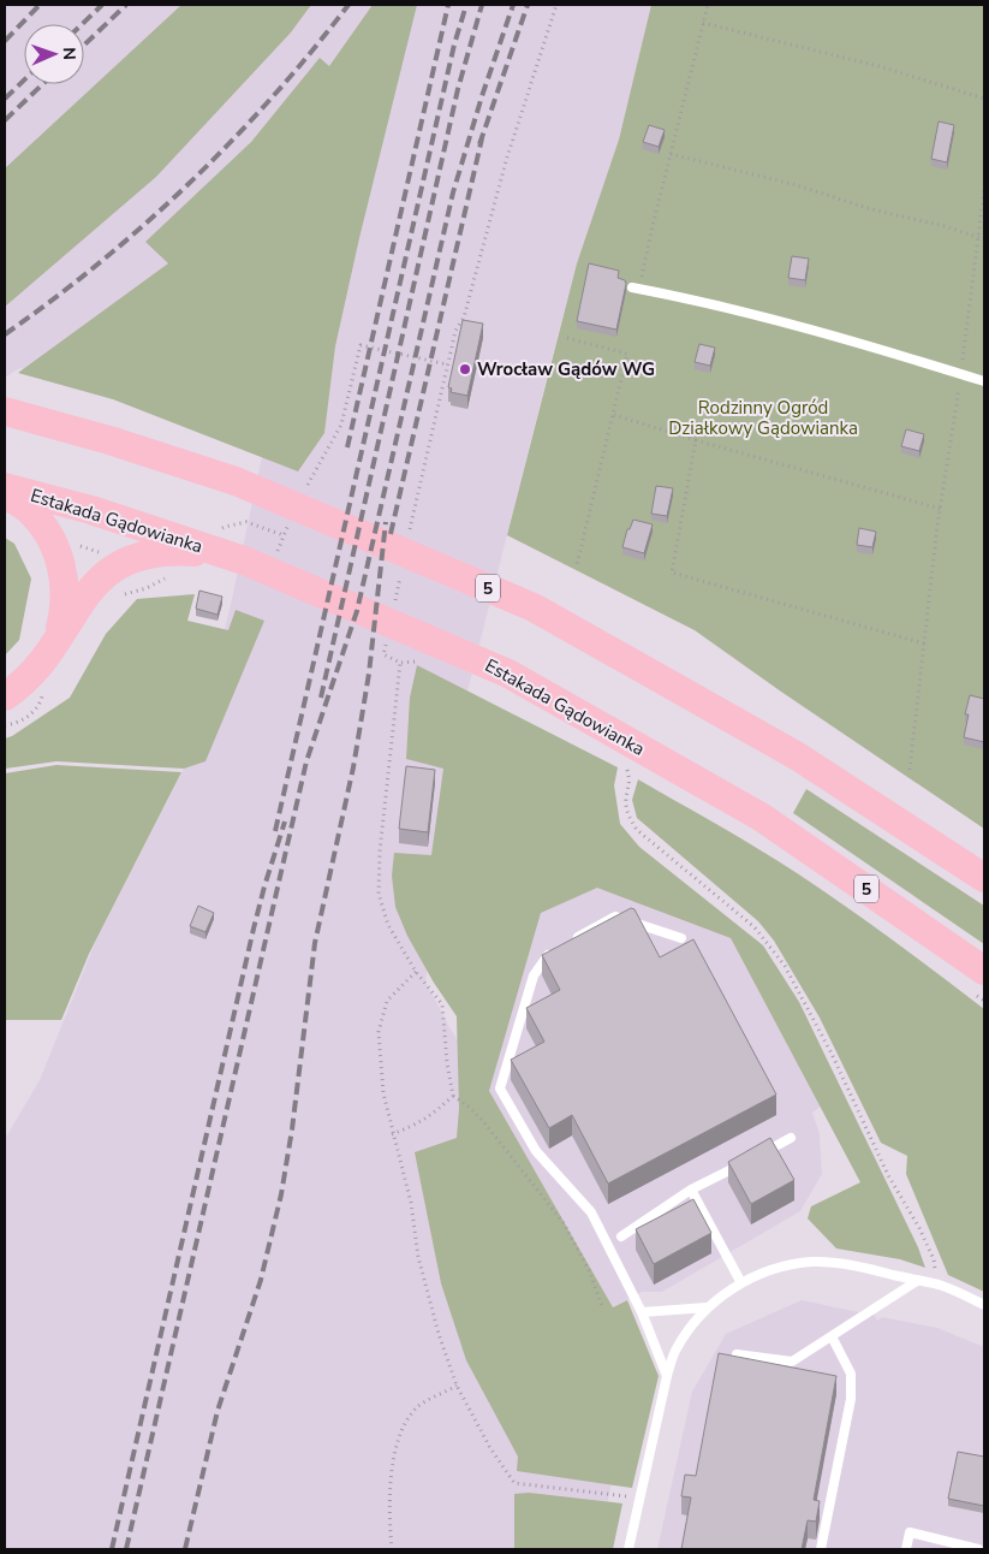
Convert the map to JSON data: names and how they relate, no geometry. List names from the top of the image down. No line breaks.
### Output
{"streets":{"main road":["Estakada Gądowianka","5"]},"parks":["Rodzinny Ogród Działkowy Gądowianka"],"places":["Wrocław Gądów WG"],"north":"right"}
